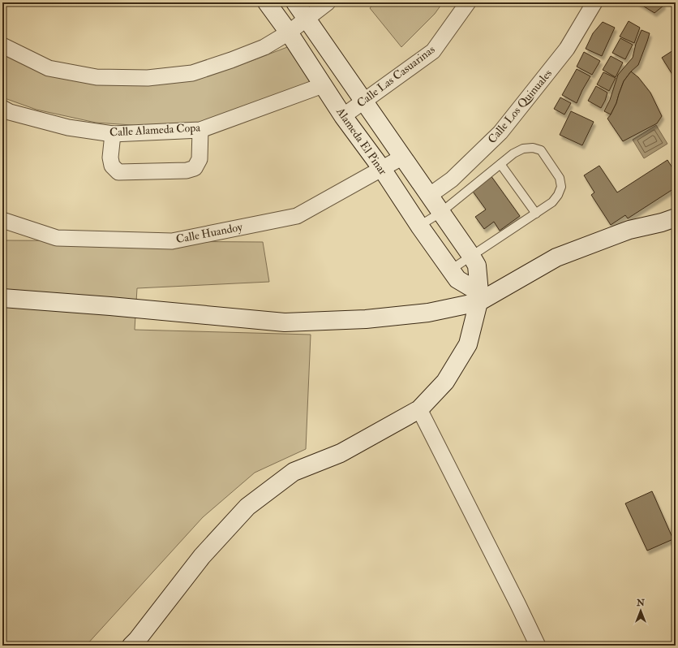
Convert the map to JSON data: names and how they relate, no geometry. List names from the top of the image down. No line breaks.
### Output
{"streets":{"main road":["Alameda El Pinar"],"street":["Calle Las Casuarinas","Calle Los Quinuales","Calle Alameda Copa","Calle Huandoy"]},"crossings":[["Calle Las Casuarinas","Alameda El Pinar"],["Calle Alameda Copa","Alameda El Pinar"],["Alameda El Pinar","Calle Huandoy"]],"north":"top"}
